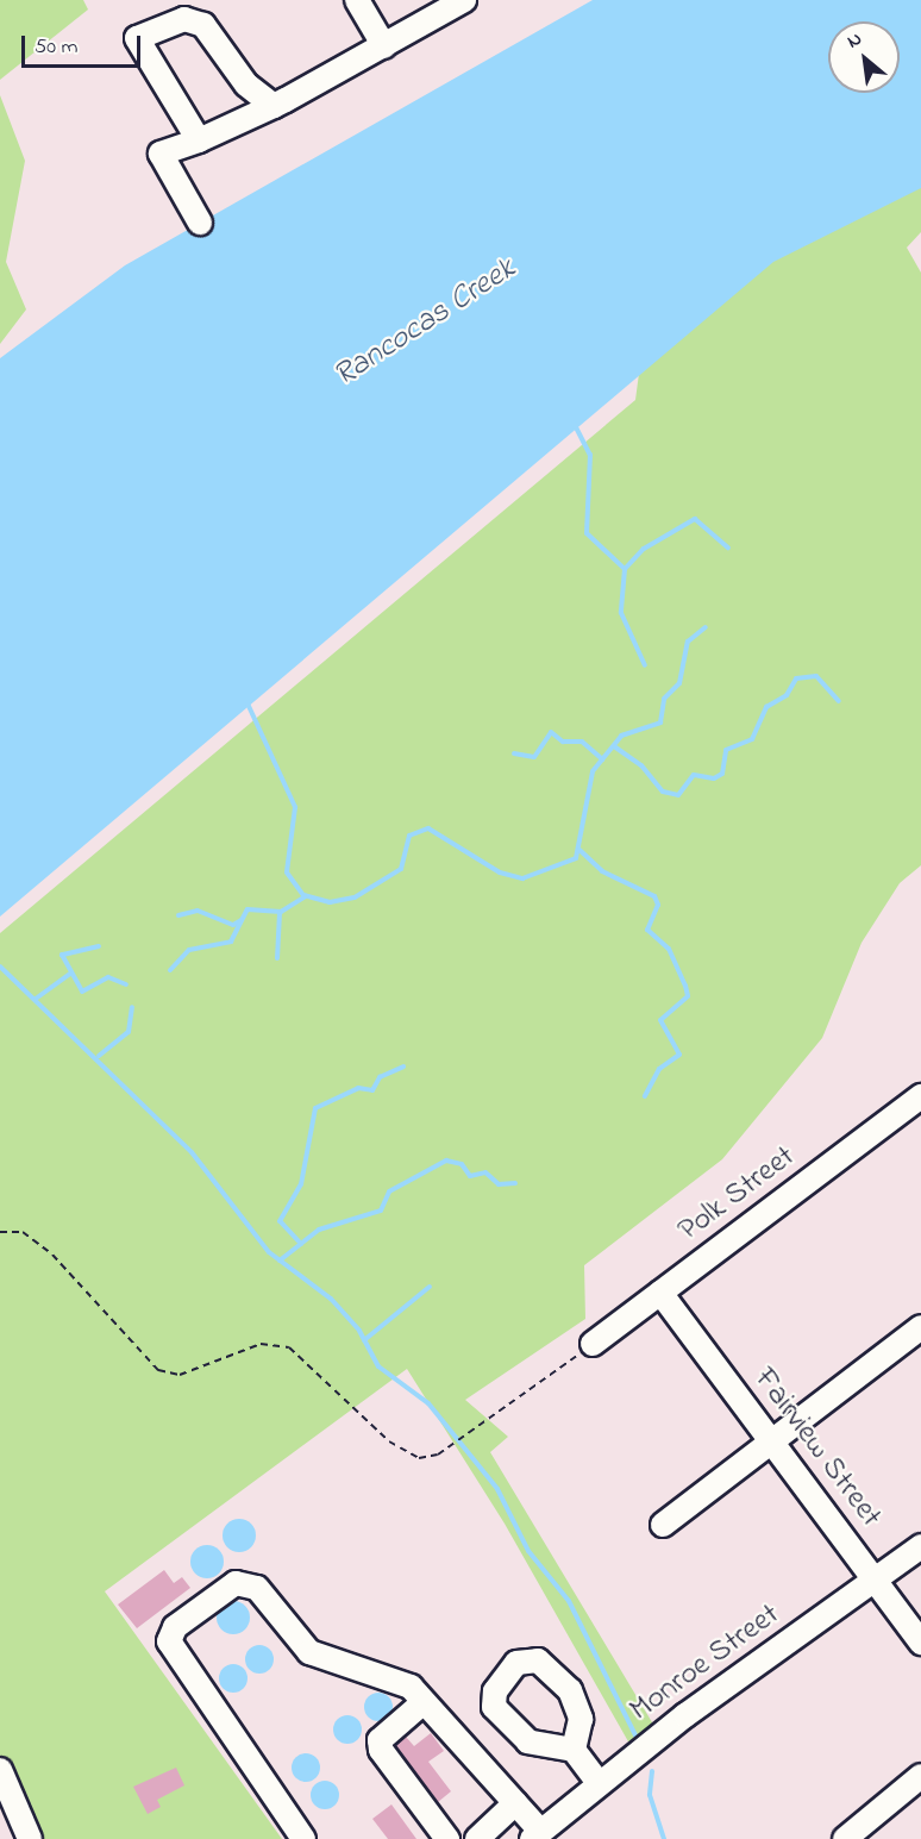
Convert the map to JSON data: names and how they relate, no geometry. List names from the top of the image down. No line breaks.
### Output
{"streets":{"street":["Polk Street","Fairview Street","Monroe Street"]},"crossings":[["Polk Street","Fairview Street"],["Fairview Street","Monroe Street"]],"water":["Rancocas Creek"],"scale_bar":"50 m","north":"top left"}
